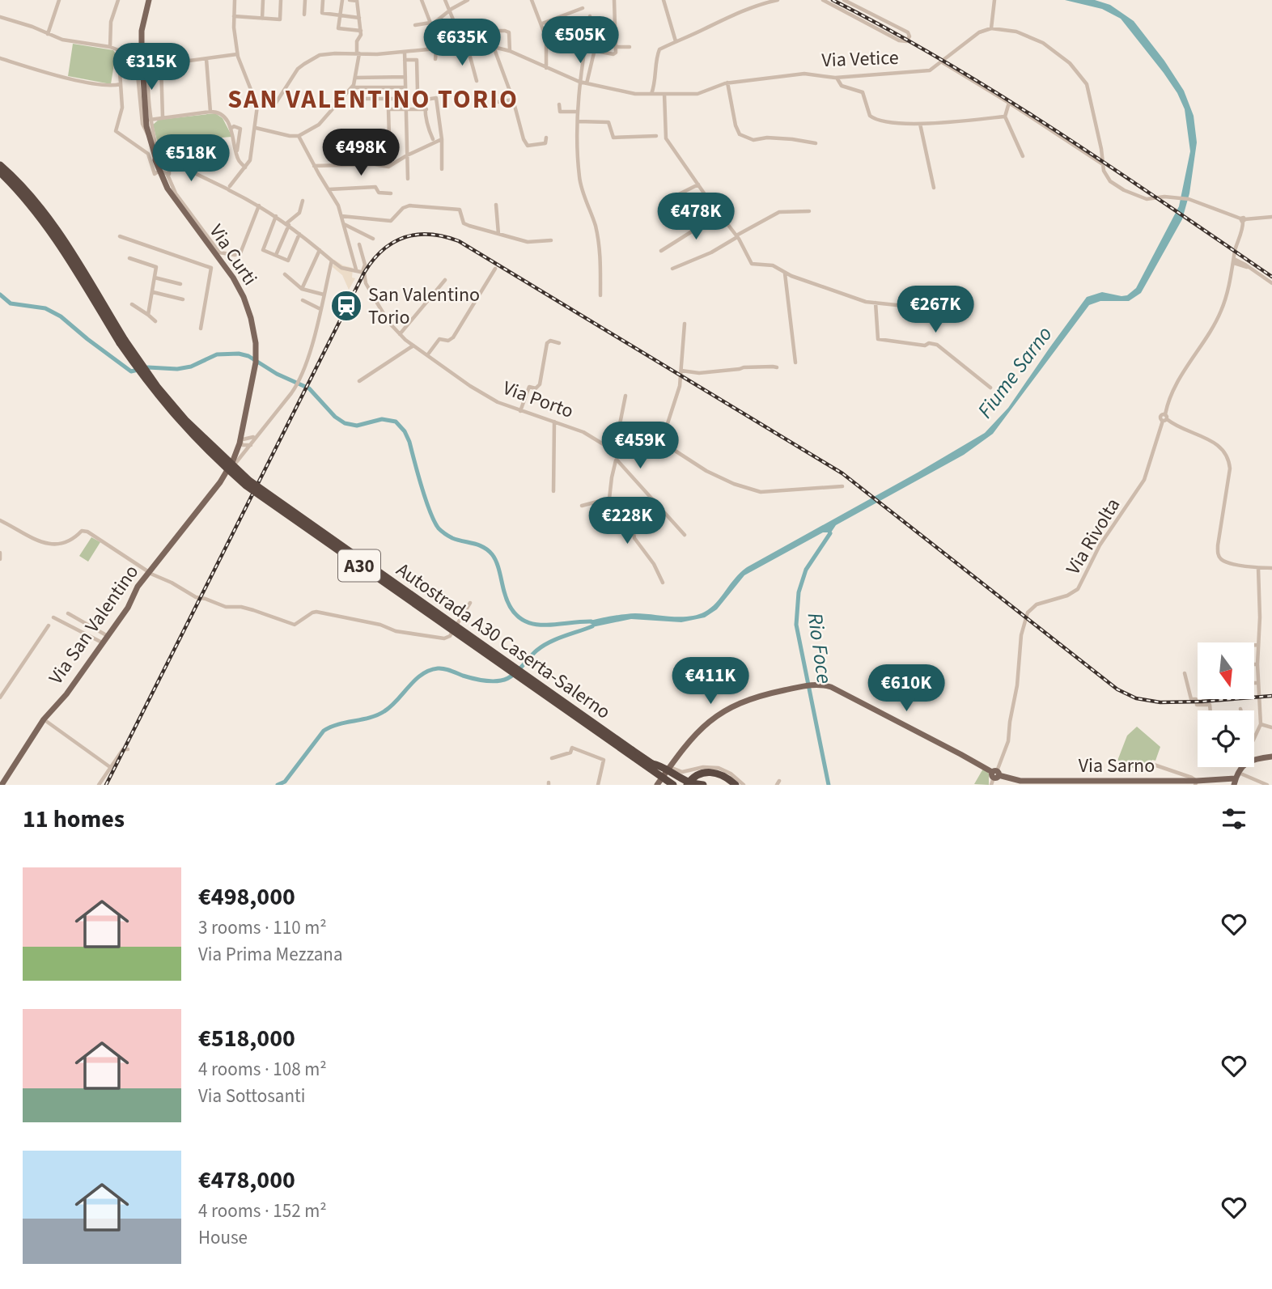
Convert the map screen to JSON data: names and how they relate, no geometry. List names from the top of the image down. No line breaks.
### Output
{"streets":{"highway":["A30","Autostrada A30 Caserta-Salerno"],"main road":["Via Curti","Via San Valentino","Via Sarno"],"street":["Via Vetice","Via Porto","Via Rivolta"]},"crossings":[["Via Curti","Via San Valentino"],["Via Rivolta","Via Sarno"]],"districts":["SAN VALENTINO TORIO"],"water":["Fiume Sarno","Rio Foce"],"places":{"station":["San Valentino Torio"]},"north":"bottom","page":{"price":["€505K","€635K","€315K","€498K","€518K","€478K","€267K","€459K","€228K","€411K","€610K"],"heading":"11 homes","list":[{"name":"€498,000","note":"3 rooms · 110 m² · Via Prima Mezzana"},{"name":"€518,000","note":"4 rooms · 108 m² · Via Sottosanti"},{"name":"€478,000","note":"4 rooms · 152 m² · House"}]}}
